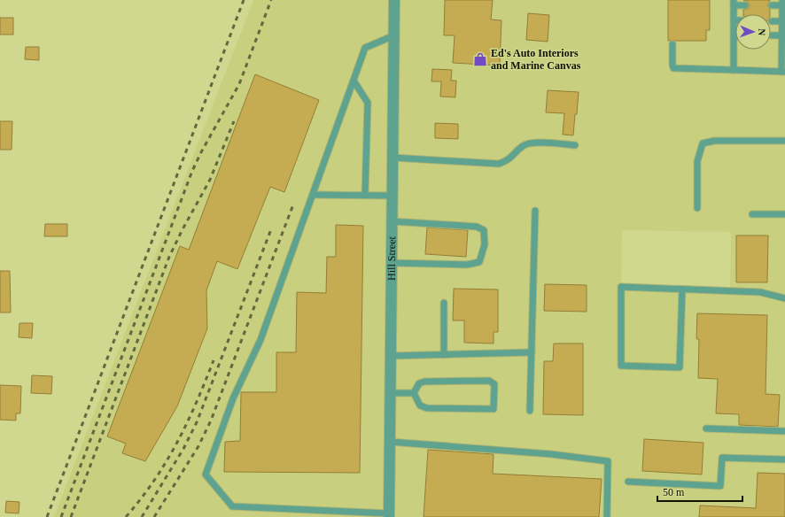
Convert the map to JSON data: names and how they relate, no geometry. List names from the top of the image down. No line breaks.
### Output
{"streets":{"street":["Hill Street"]},"places":{"shop":["Ed's Auto Interiors and Marine Canvas"]},"scale_bar":"50 m","north":"right"}
